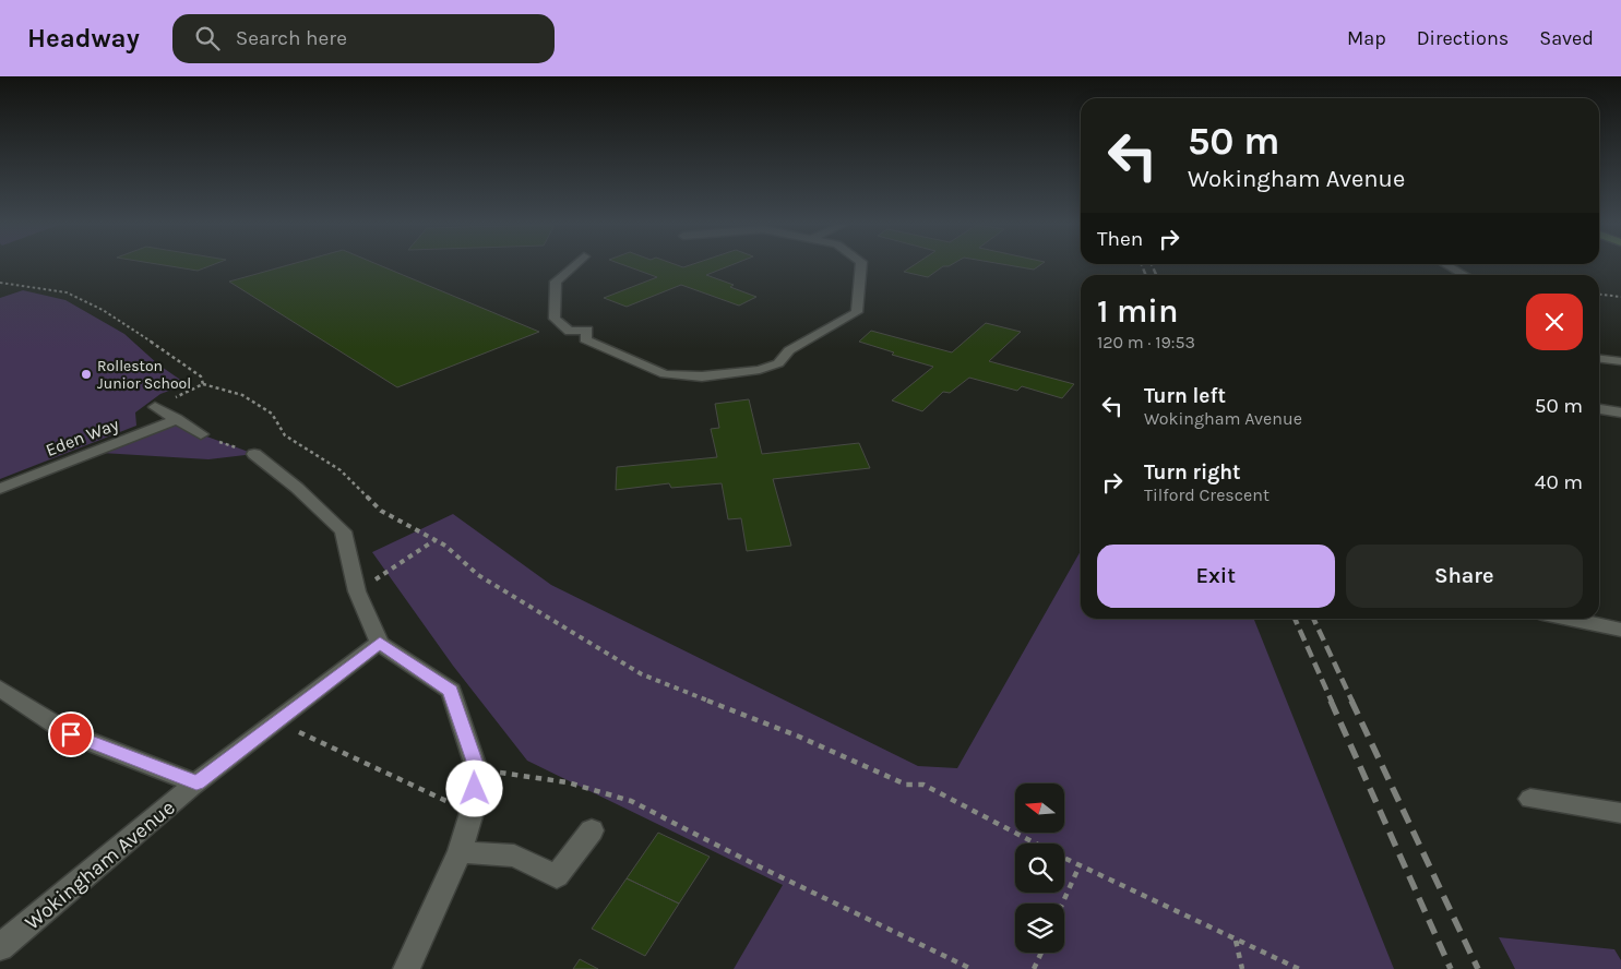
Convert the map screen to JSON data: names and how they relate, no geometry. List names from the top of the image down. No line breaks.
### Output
{"streets":{"street":["Eden Way","Wokingham Avenue"]},"places":["Rolleston Junior School"],"north":"left","page":{"header":"Headway","search":"Search here","nav":["Map","Directions","Saved"],"turn":["50 m","Wokingham Avenue"],"then":"Then","heading":["1 min","120 m · 19:53"],"list":[{"name":"Turn left","note":"Wokingham Avenue","value":"50 m"},{"name":"Turn right","note":"Tilford Crescent","value":"40 m"}],"buttons":["Exit","Share"]}}
